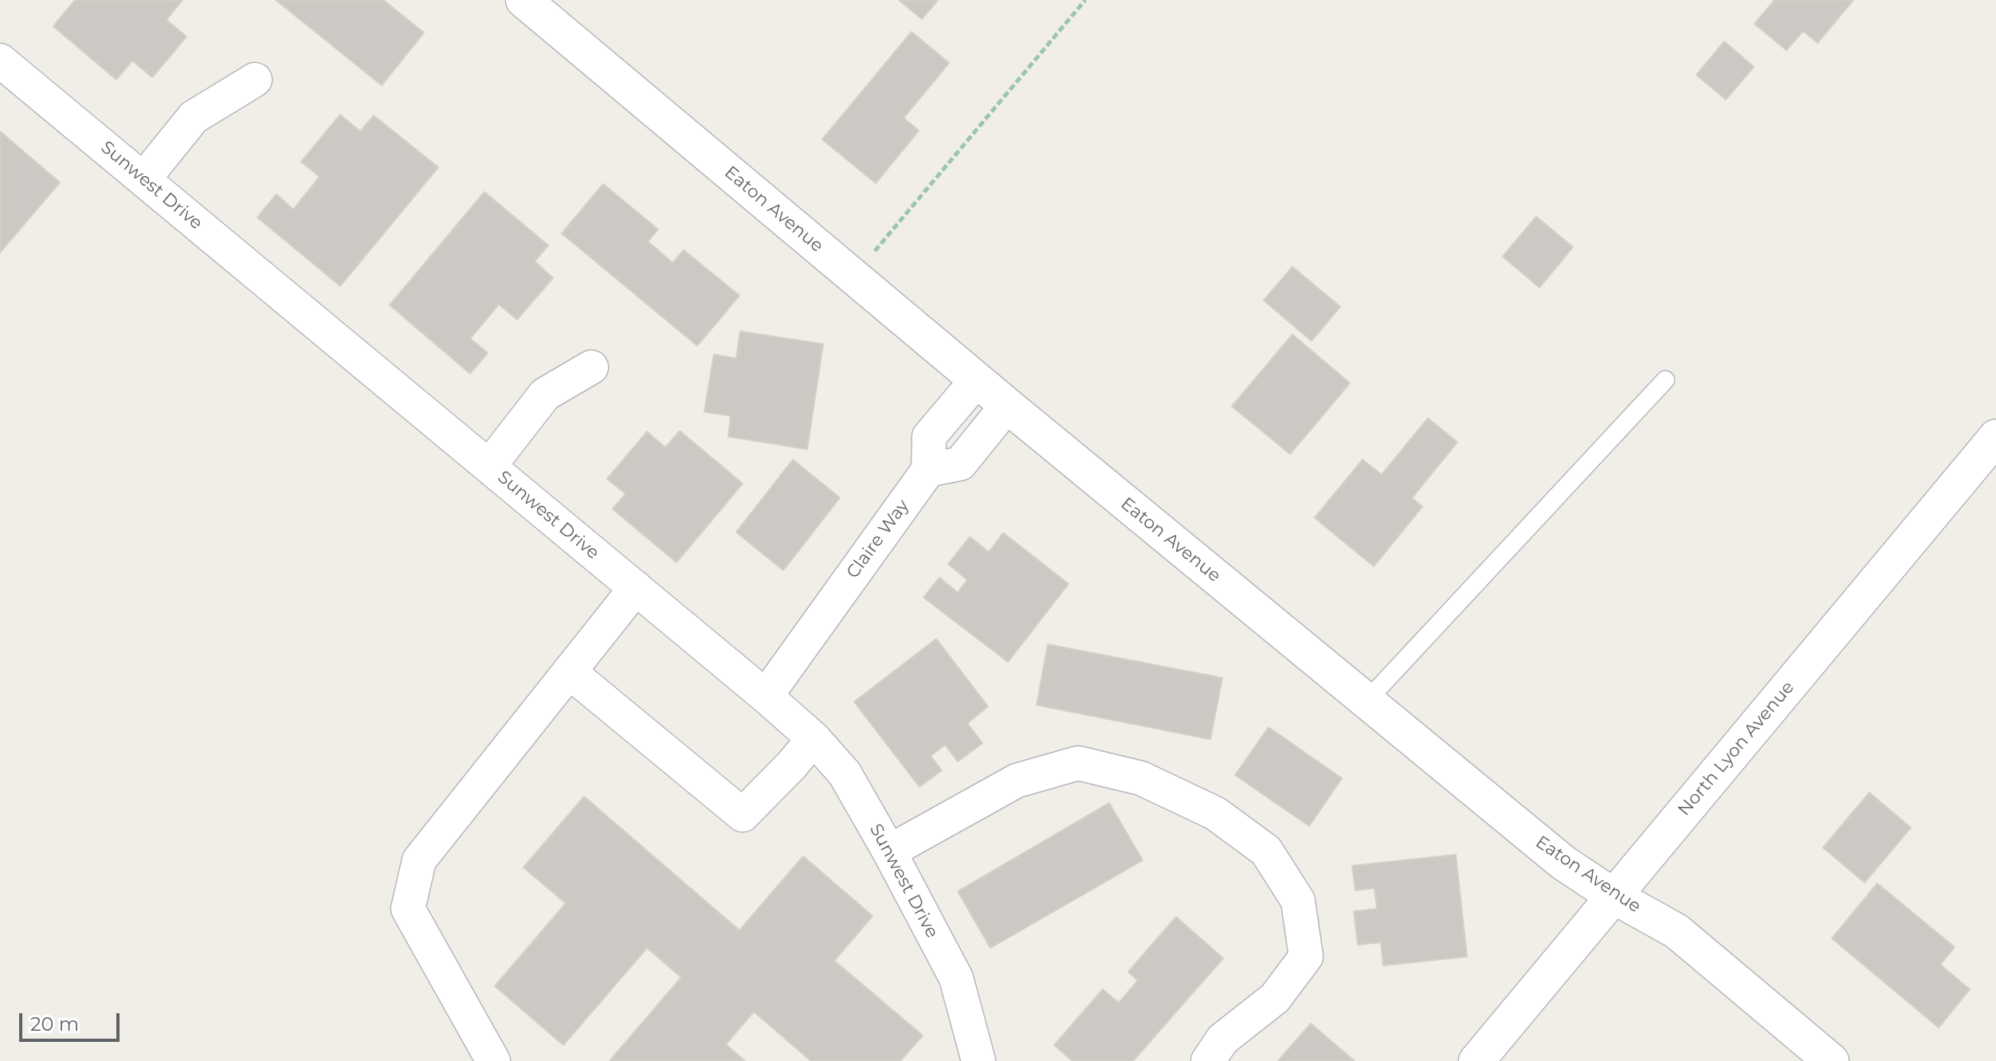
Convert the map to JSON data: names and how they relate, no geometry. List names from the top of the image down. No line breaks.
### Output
{"streets":{"street":["Sunwest Drive","Eaton Avenue","Claire Way","North Lyon Avenue"]},"crossings":[["Sunwest Drive","Claire Way"],["Eaton Avenue","North Lyon Avenue"]],"scale_bar":"20 m"}
